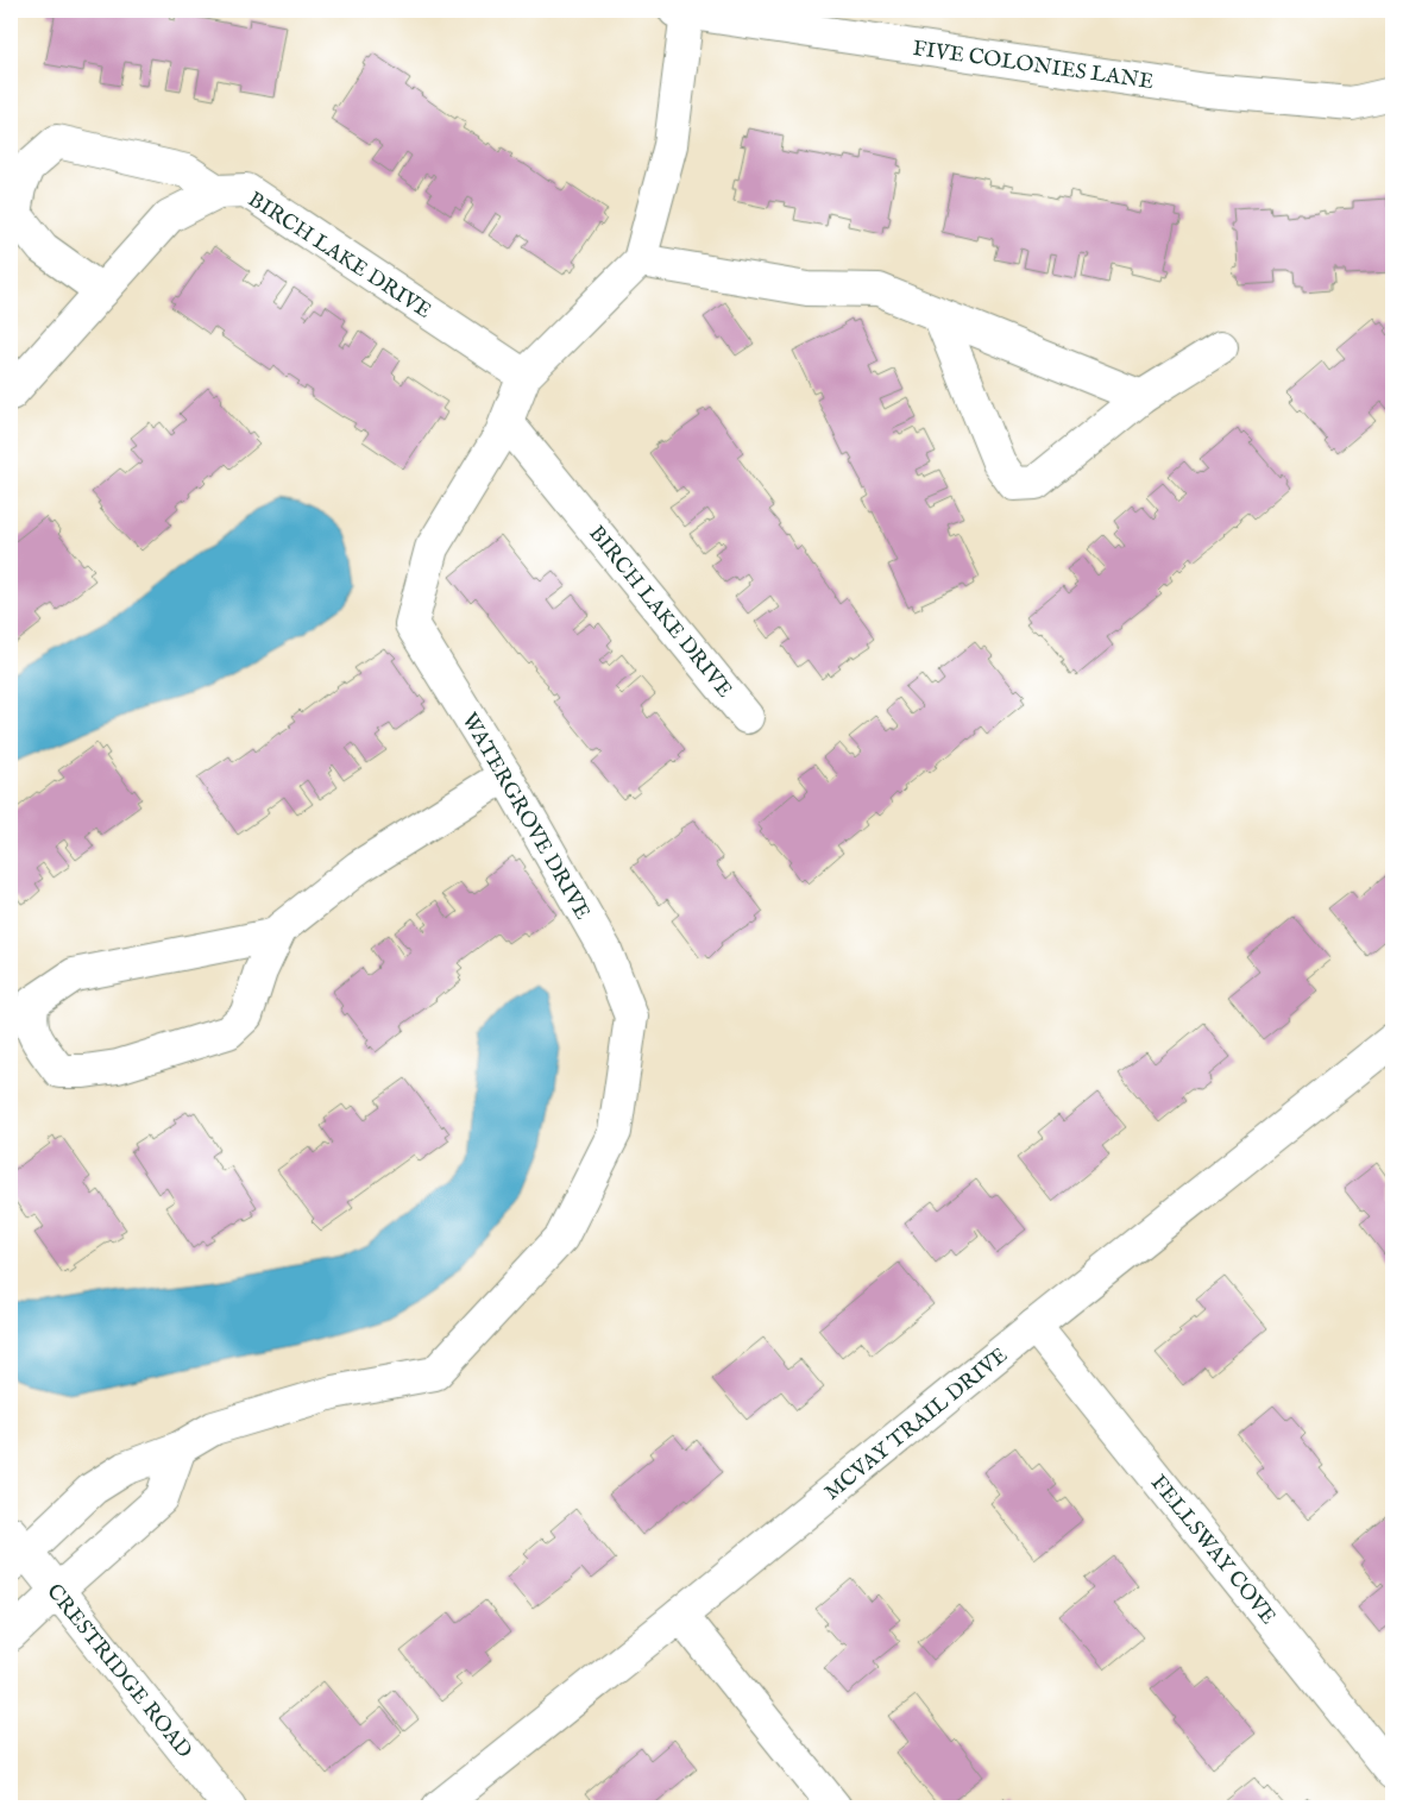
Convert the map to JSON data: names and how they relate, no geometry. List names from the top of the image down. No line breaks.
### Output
{"streets":{"street":["FIVE COLONIES LANE","BIRCH LAKE DRIVE","WATERGROVE DRIVE","MCVAY TRAIL DRIVE","FELLSWAY COVE","CRESTRIDGE ROAD"]},"crossings":[["FIVE COLONIES LANE","WATERGROVE DRIVE"],["BIRCH LAKE DRIVE","WATERGROVE DRIVE"],["WATERGROVE DRIVE","CRESTRIDGE ROAD"],["MCVAY TRAIL DRIVE","FELLSWAY COVE"]]}
